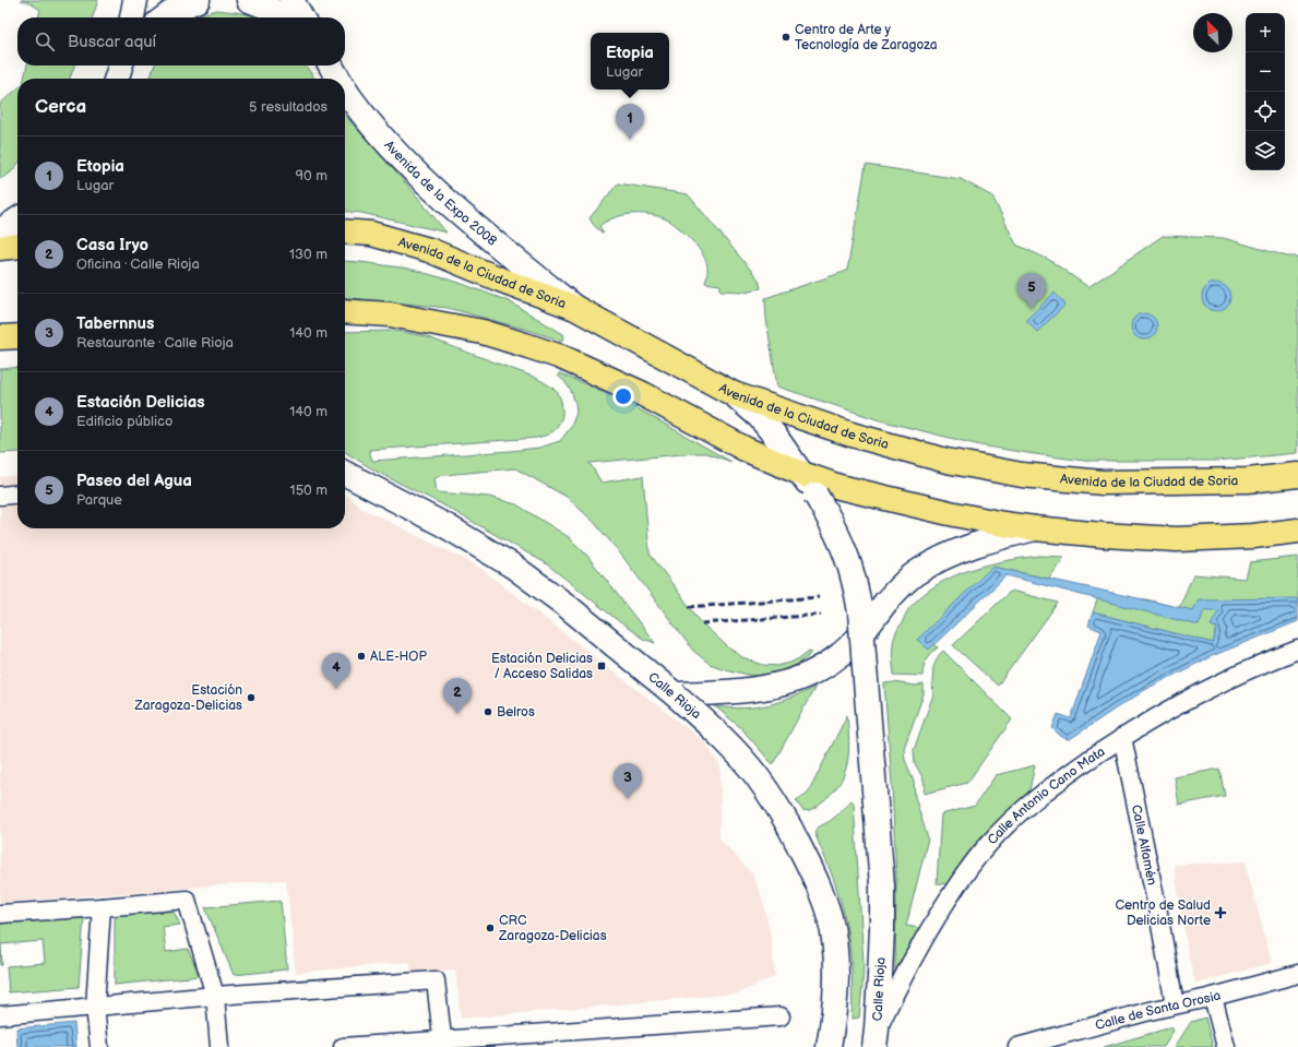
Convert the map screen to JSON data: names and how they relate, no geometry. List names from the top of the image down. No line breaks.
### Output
{"streets":{"main road":["Avenida de la Expo 2008","Avenida de la Ciudad de Soria","Calle Rioja"],"street":["Calle Antonio Cano Mata","Calle Alfamén","Calle de Santa Orosia"]},"crossings":[["Avenida de la Expo 2008","Avenida de la Ciudad de Soria"],["Avenida de la Ciudad de Soria","Calle Rioja"],["Calle Rioja","Calle Antonio Cano Mata"],["Calle Antonio Cano Mata","Calle Alfamén"],["Calle Alfamén","Calle de Santa Orosia"]],"places":{"other":["Centro de Arte y Tecnología de Zaragoza","ALE-HOP","Estación Zaragoza-Delicias","Belros","CRC Zaragoza-Delicias"],"transit":["Estación Delicias / Acceso Salidas"],"health":["Centro de Salud Delicias Norte"]},"north":"top left","page":{"map_buttons":["+","−"],"search":"Buscar aquí","popup":["Etopia","Lugar"],"heading":["Cerca","5 resultados"],"pins":["1","5","4","2","3"],"list":[{"mark":"1","name":"Etopia","note":"Lugar","value":"90 m"},{"mark":"2","name":"Casa Iryo","note":"Oficina · Calle Rioja","value":"130 m"},{"mark":"3","name":"Tabernnus","note":"Restaurante · Calle Rioja","value":"140 m"},{"mark":"4","name":"Estación Delicias","note":"Edificio público","value":"140 m"},{"mark":"5","name":"Paseo del Agua","note":"Parque","value":"150 m"}]}}
